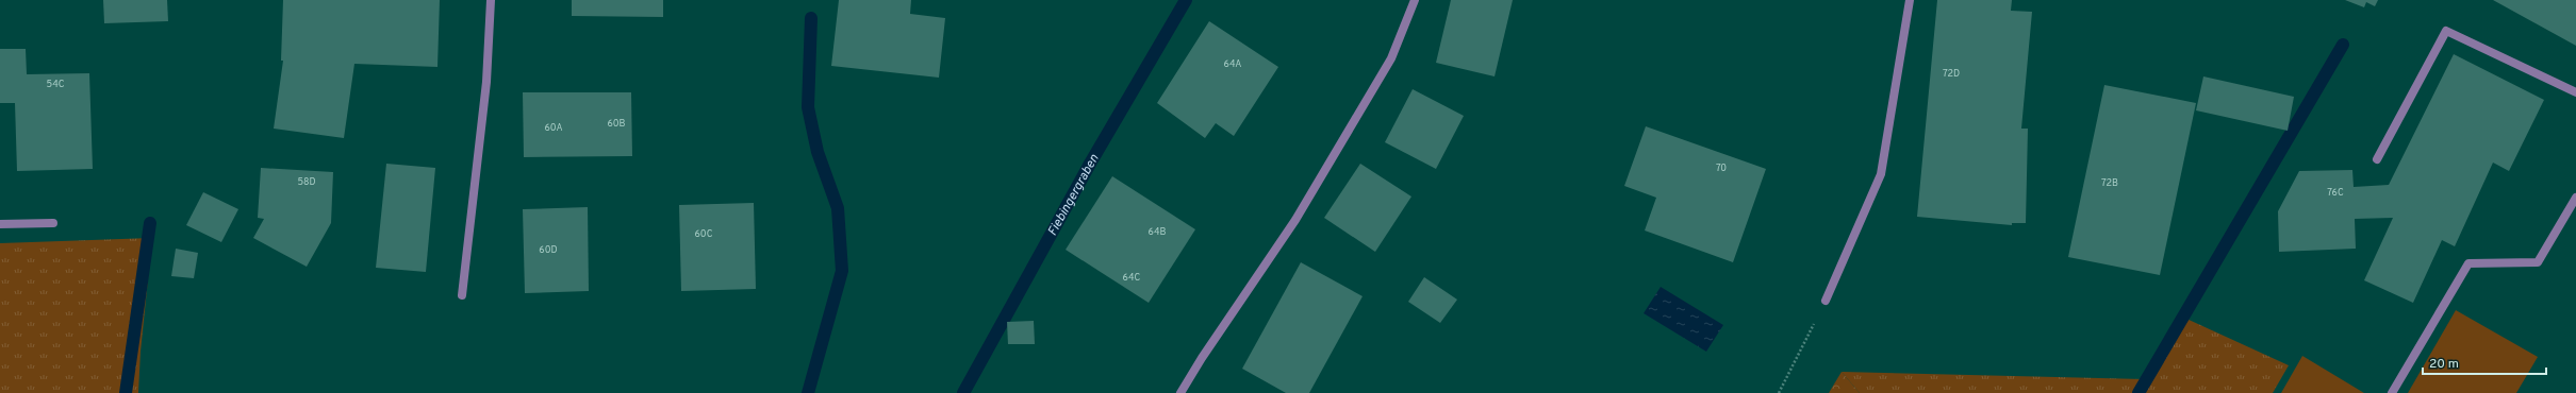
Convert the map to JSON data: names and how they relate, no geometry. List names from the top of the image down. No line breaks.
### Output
{"water":["Fiebingergraben"],"house_numbers":["64A","72D","54C","60B","60A","70","58D","72B","76C","64B","60C","60D","64C"],"scale_bar":"20 m"}
